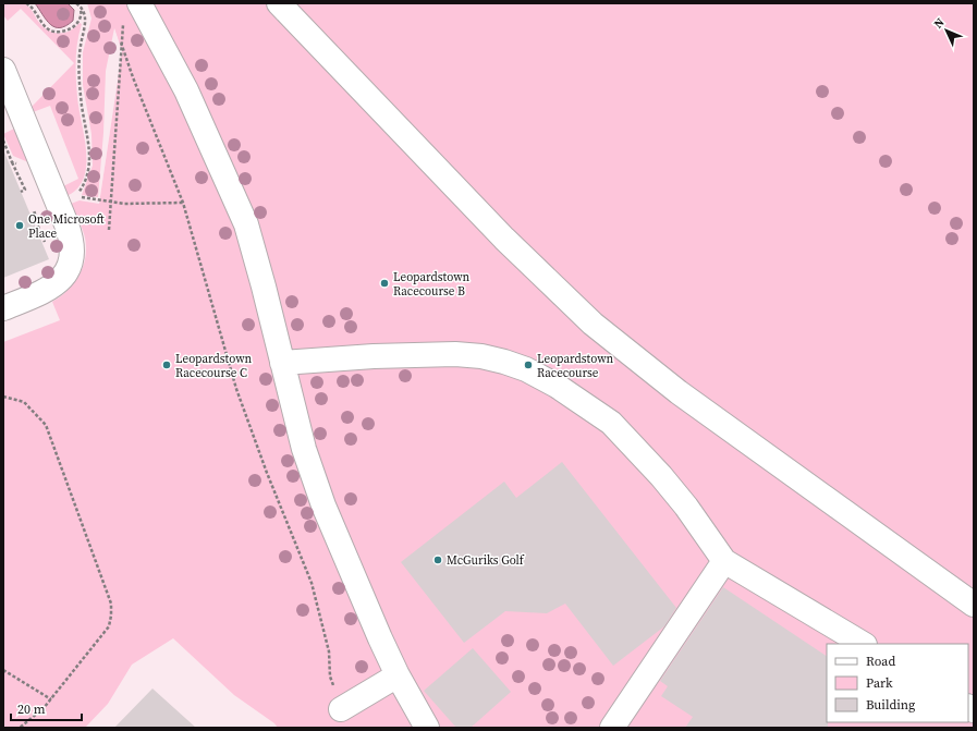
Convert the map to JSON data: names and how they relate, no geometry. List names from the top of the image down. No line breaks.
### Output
{"places":["One Microsoft Place","Leopardstown Racecourse B","Leopardstown Racecourse C","Leopardstown Racecourse","McGuriks Golf"],"legend":["Road","Park","Building"],"scale_bar":"20 m","north":"top left"}
